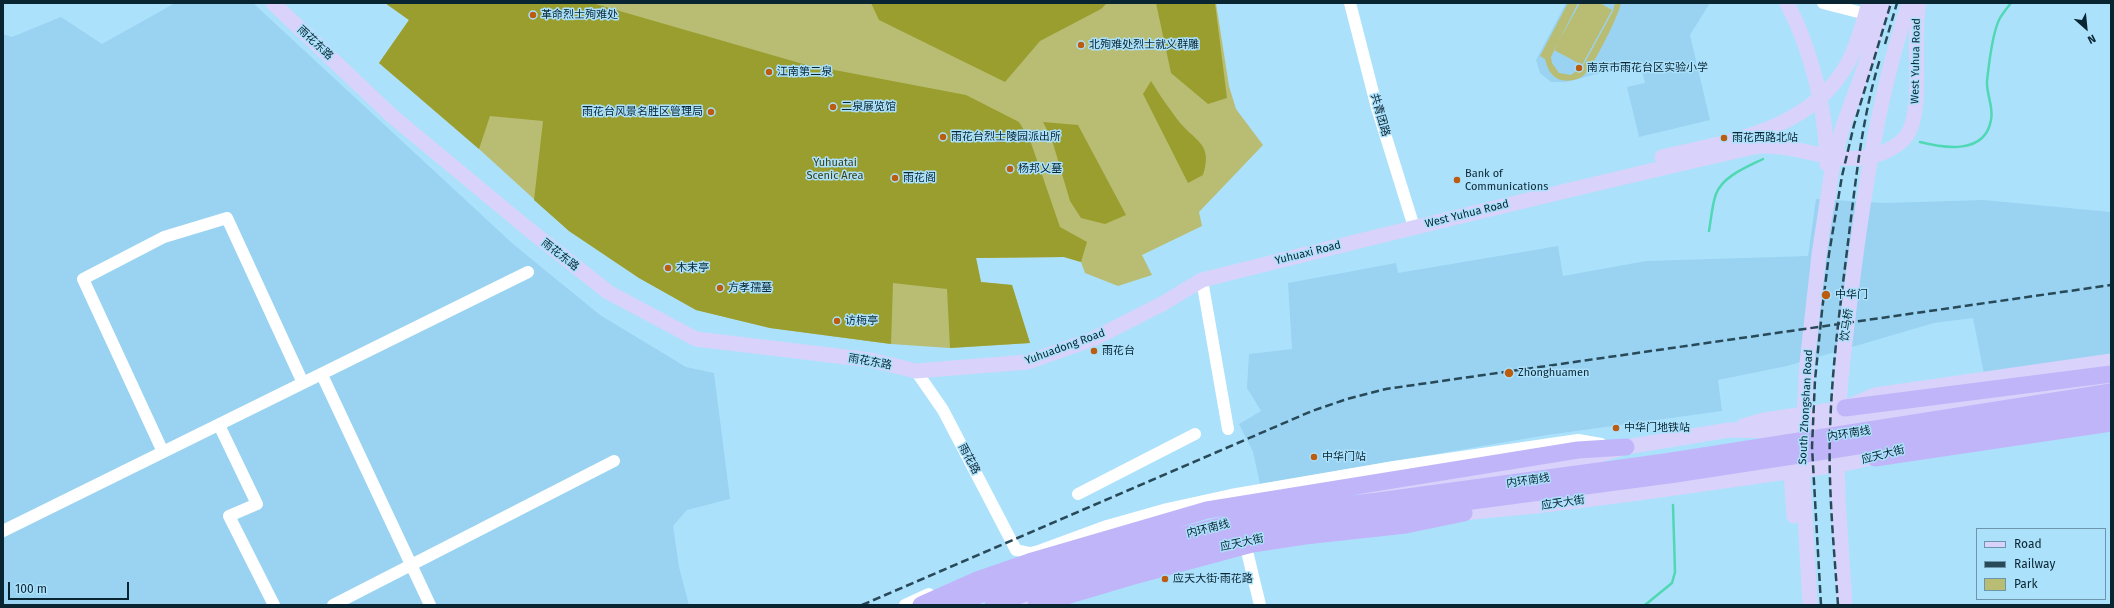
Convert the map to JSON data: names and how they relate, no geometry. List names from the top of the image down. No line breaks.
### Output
{"streets":{"highway":["内环南线"],"main road":["雨花东路","West Yuhua Road","Yuhuaxi Road","饮马桥","Yuhuadong Road","South Zhongshan Road","应天大街"],"street":["共青团路","雨花路"]},"crossings":[["雨花东路","Yuhuadong Road"],["雨花东路","雨花路"],["West Yuhua Road","共青团路"],["West Yuhua Road","Yuhuaxi Road"],["共青团路","Yuhuaxi Road"],["Yuhuaxi Road","Yuhuadong Road"],["Yuhuadong Road","雨花路"]],"parks":["Yuhuatai Scenic Area"],"places":["革命烈士殉难处","北殉难处烈士就义群雕","南京市雨花台区实验小学","江南第二泉","二泉展览馆","雨花台风景名胜区管理局","雨花台烈士陵园派出所","雨花西路北站","杨邦乂墓","雨花阁","Bank of Communications","木末亭","方孝孺墓","中华门","访梅亭","雨花台","Zhonghuamen","中华门地铁站","中华门站","应天大街·雨花路"],"legend":["Road","Railway","Park"],"scale_bar":"100 m","north":"bottom right"}
